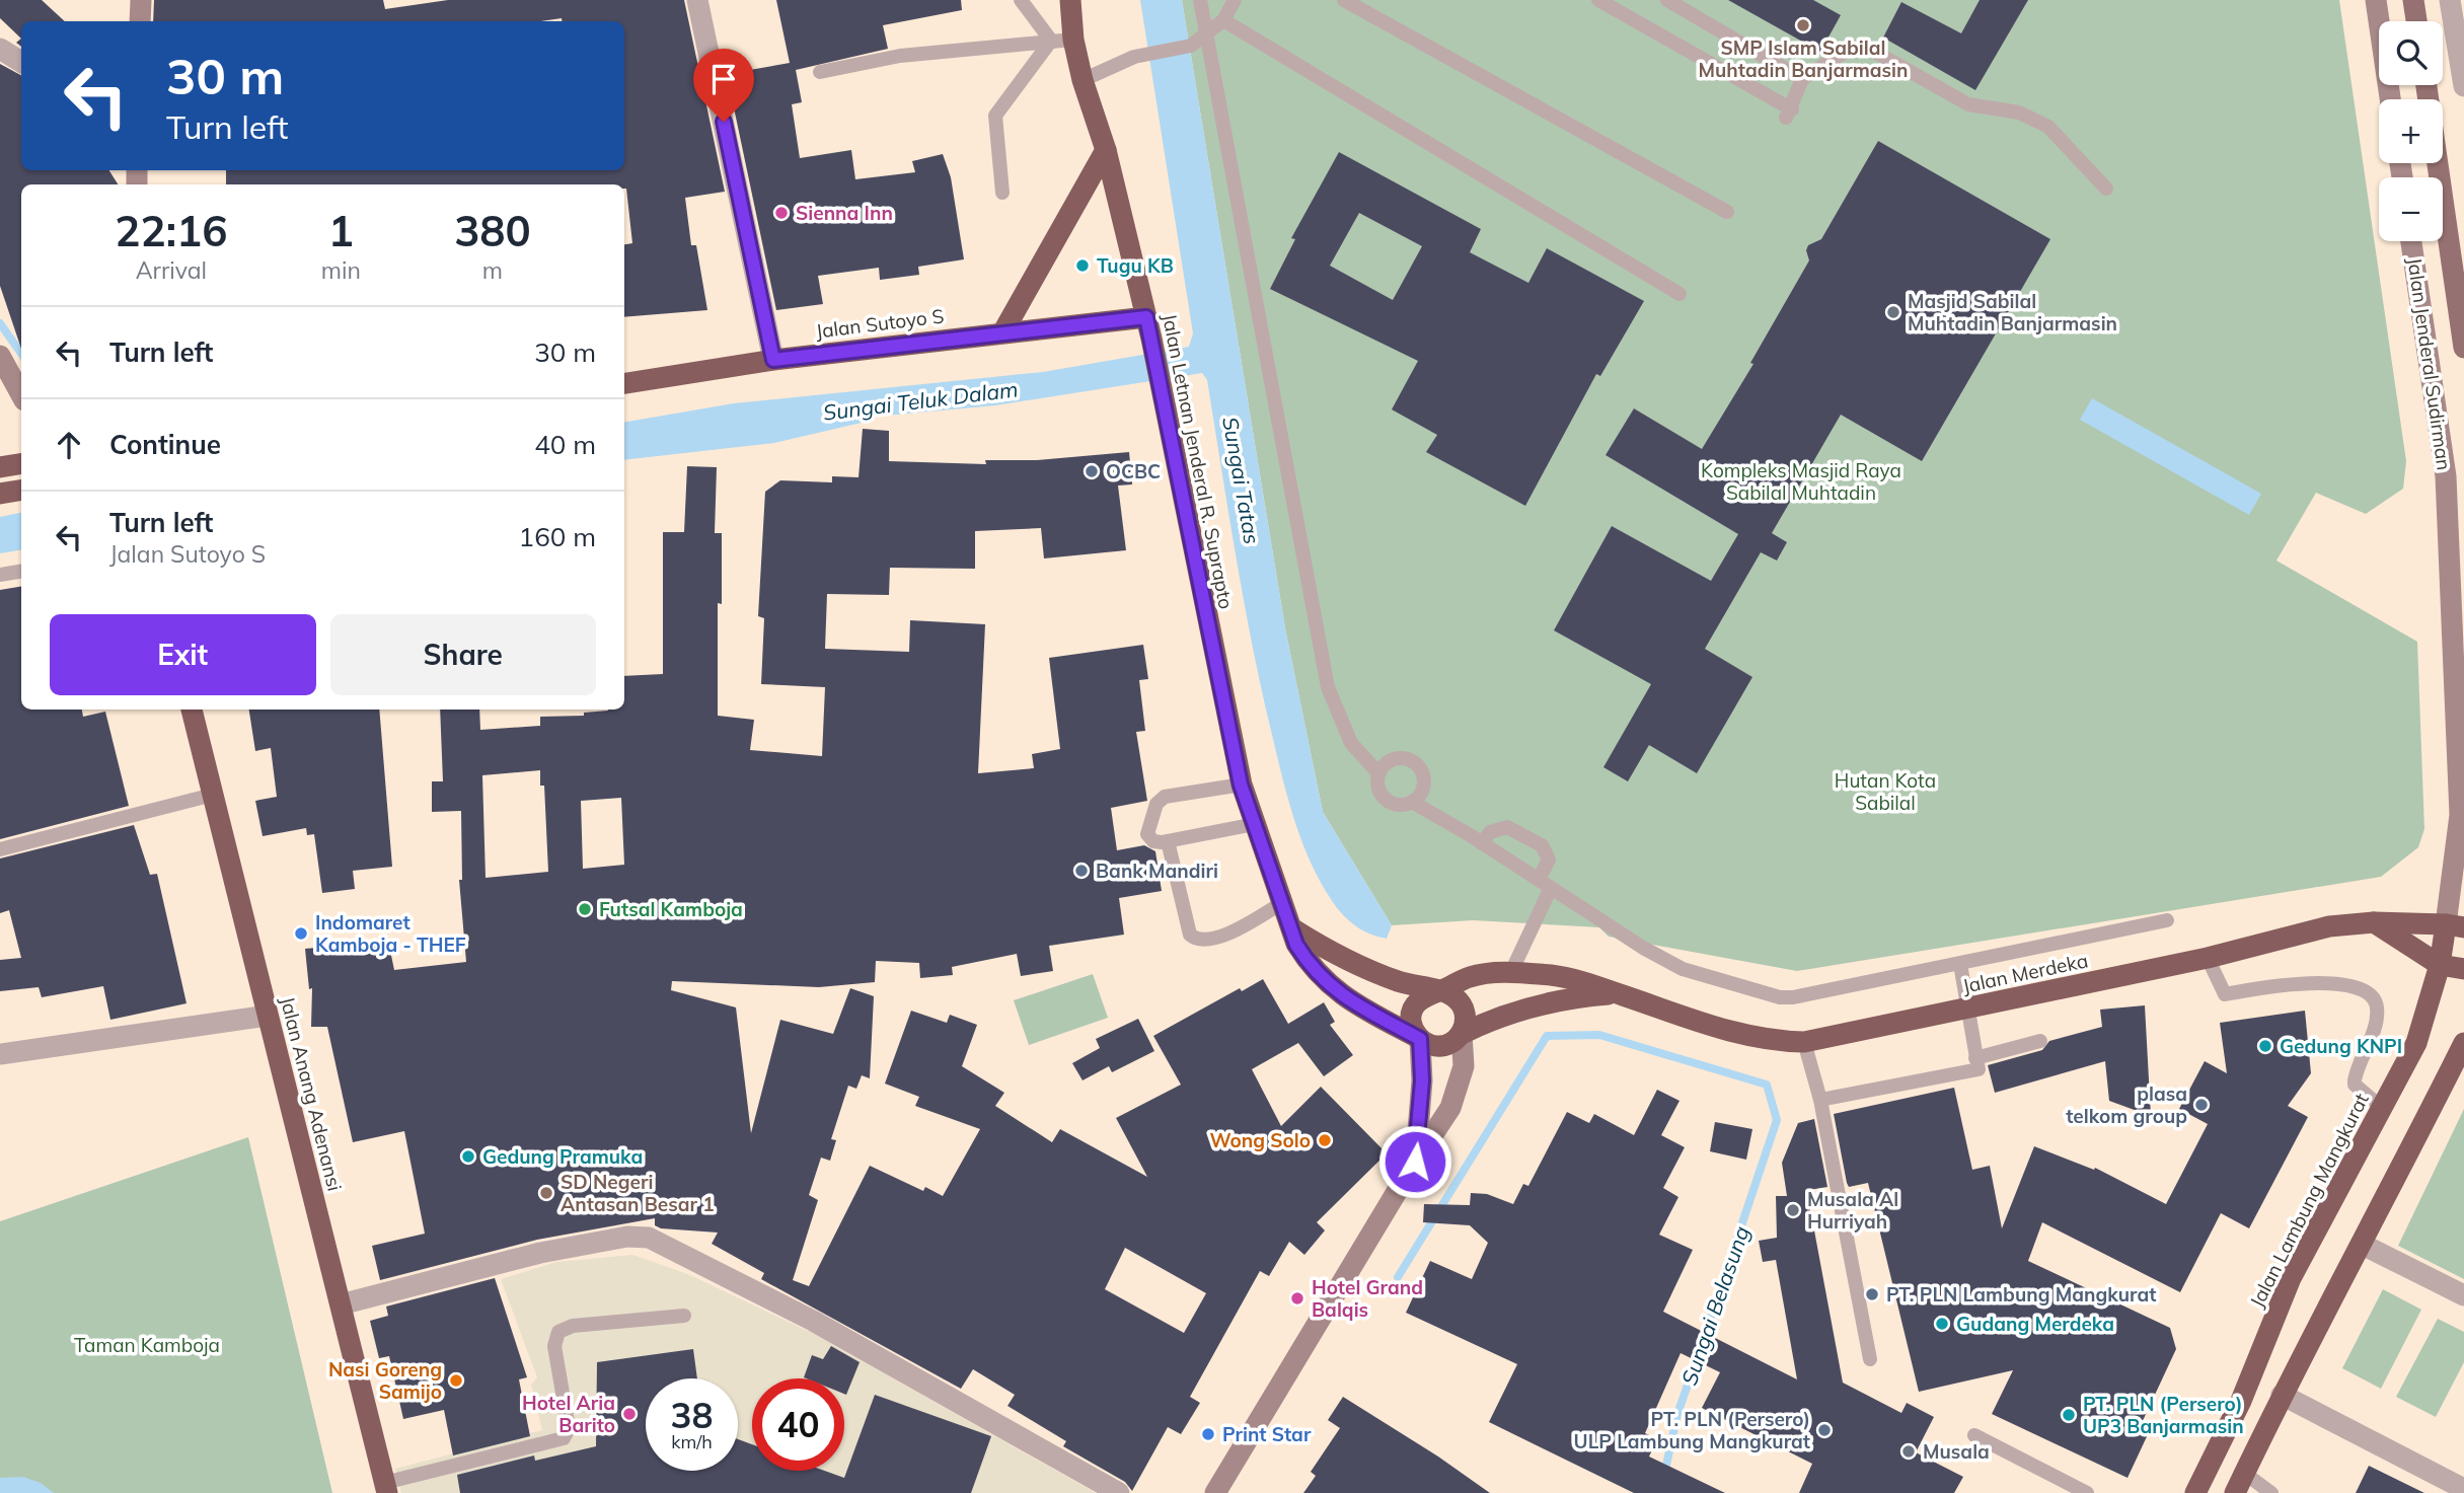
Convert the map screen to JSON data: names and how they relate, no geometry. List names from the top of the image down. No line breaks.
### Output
{"streets":{"highway":["Jalan Sutoyo S","Jalan Letnan Jenderal R. Suprapto","Jalan Merdeka","Jalan Anang Adenansi","Jalan Lambung Mangkurat"],"main road":["Jalan Jenderal Sudirman"]},"crossings":[["Jalan Sutoyo S","Jalan Letnan Jenderal R. Suprapto"],["Jalan Jenderal Sudirman","Jalan Merdeka"],["Jalan Jenderal Sudirman","Jalan Lambung Mangkurat"],["Jalan Letnan Jenderal R. Suprapto","Jalan Merdeka"],["Jalan Merdeka","Jalan Lambung Mangkurat"]],"water":["Sungai Teluk Dalam","Sungai Tatas","Sungai Belasung"],"parks":["Kompleks Masjid Raya Sabilal Muhtadin","Hutan Kota Sabilal","Taman Kamboja"],"places":["SMP Islam Sabilal Muhtadin Banjarmasin","Sienna Inn","Tugu KB","Masjid Sabilal Muhtadin Banjarmasin","OCBC","Bank Mandiri","Futsal Kamboja","Indomaret Kamboja - THEF","Gedung KNPI","plasa telkom group","Wong Solo","Gedung Pramuka","SD Negeri Antasan Besar 1","Musala Al Hurriyah","PT. PLN Lambung Mangkurat","Hotel Grand Balqis","Gudang Merdeka","Nasi Goreng Samijo","Hotel Aria Barito","PT. PLN (Persero) UP3 Banjarmasin","PT. PLN (Persero) ULP Lambung Mangkurat","Print Star","Musala"],"page":{"map_buttons":["+","−"],"turn":["30 m","Turn left"],"eta":["22:16","Arrival","1","min","380","m"],"list":[{"name":"Turn left","value":"30 m"},{"name":"Continue","value":"40 m"},{"name":"Turn left","note":"Jalan Sutoyo S","value":"160 m"}],"buttons":["Exit","Share"],"speed":"38 km/h","limit":"40"}}
